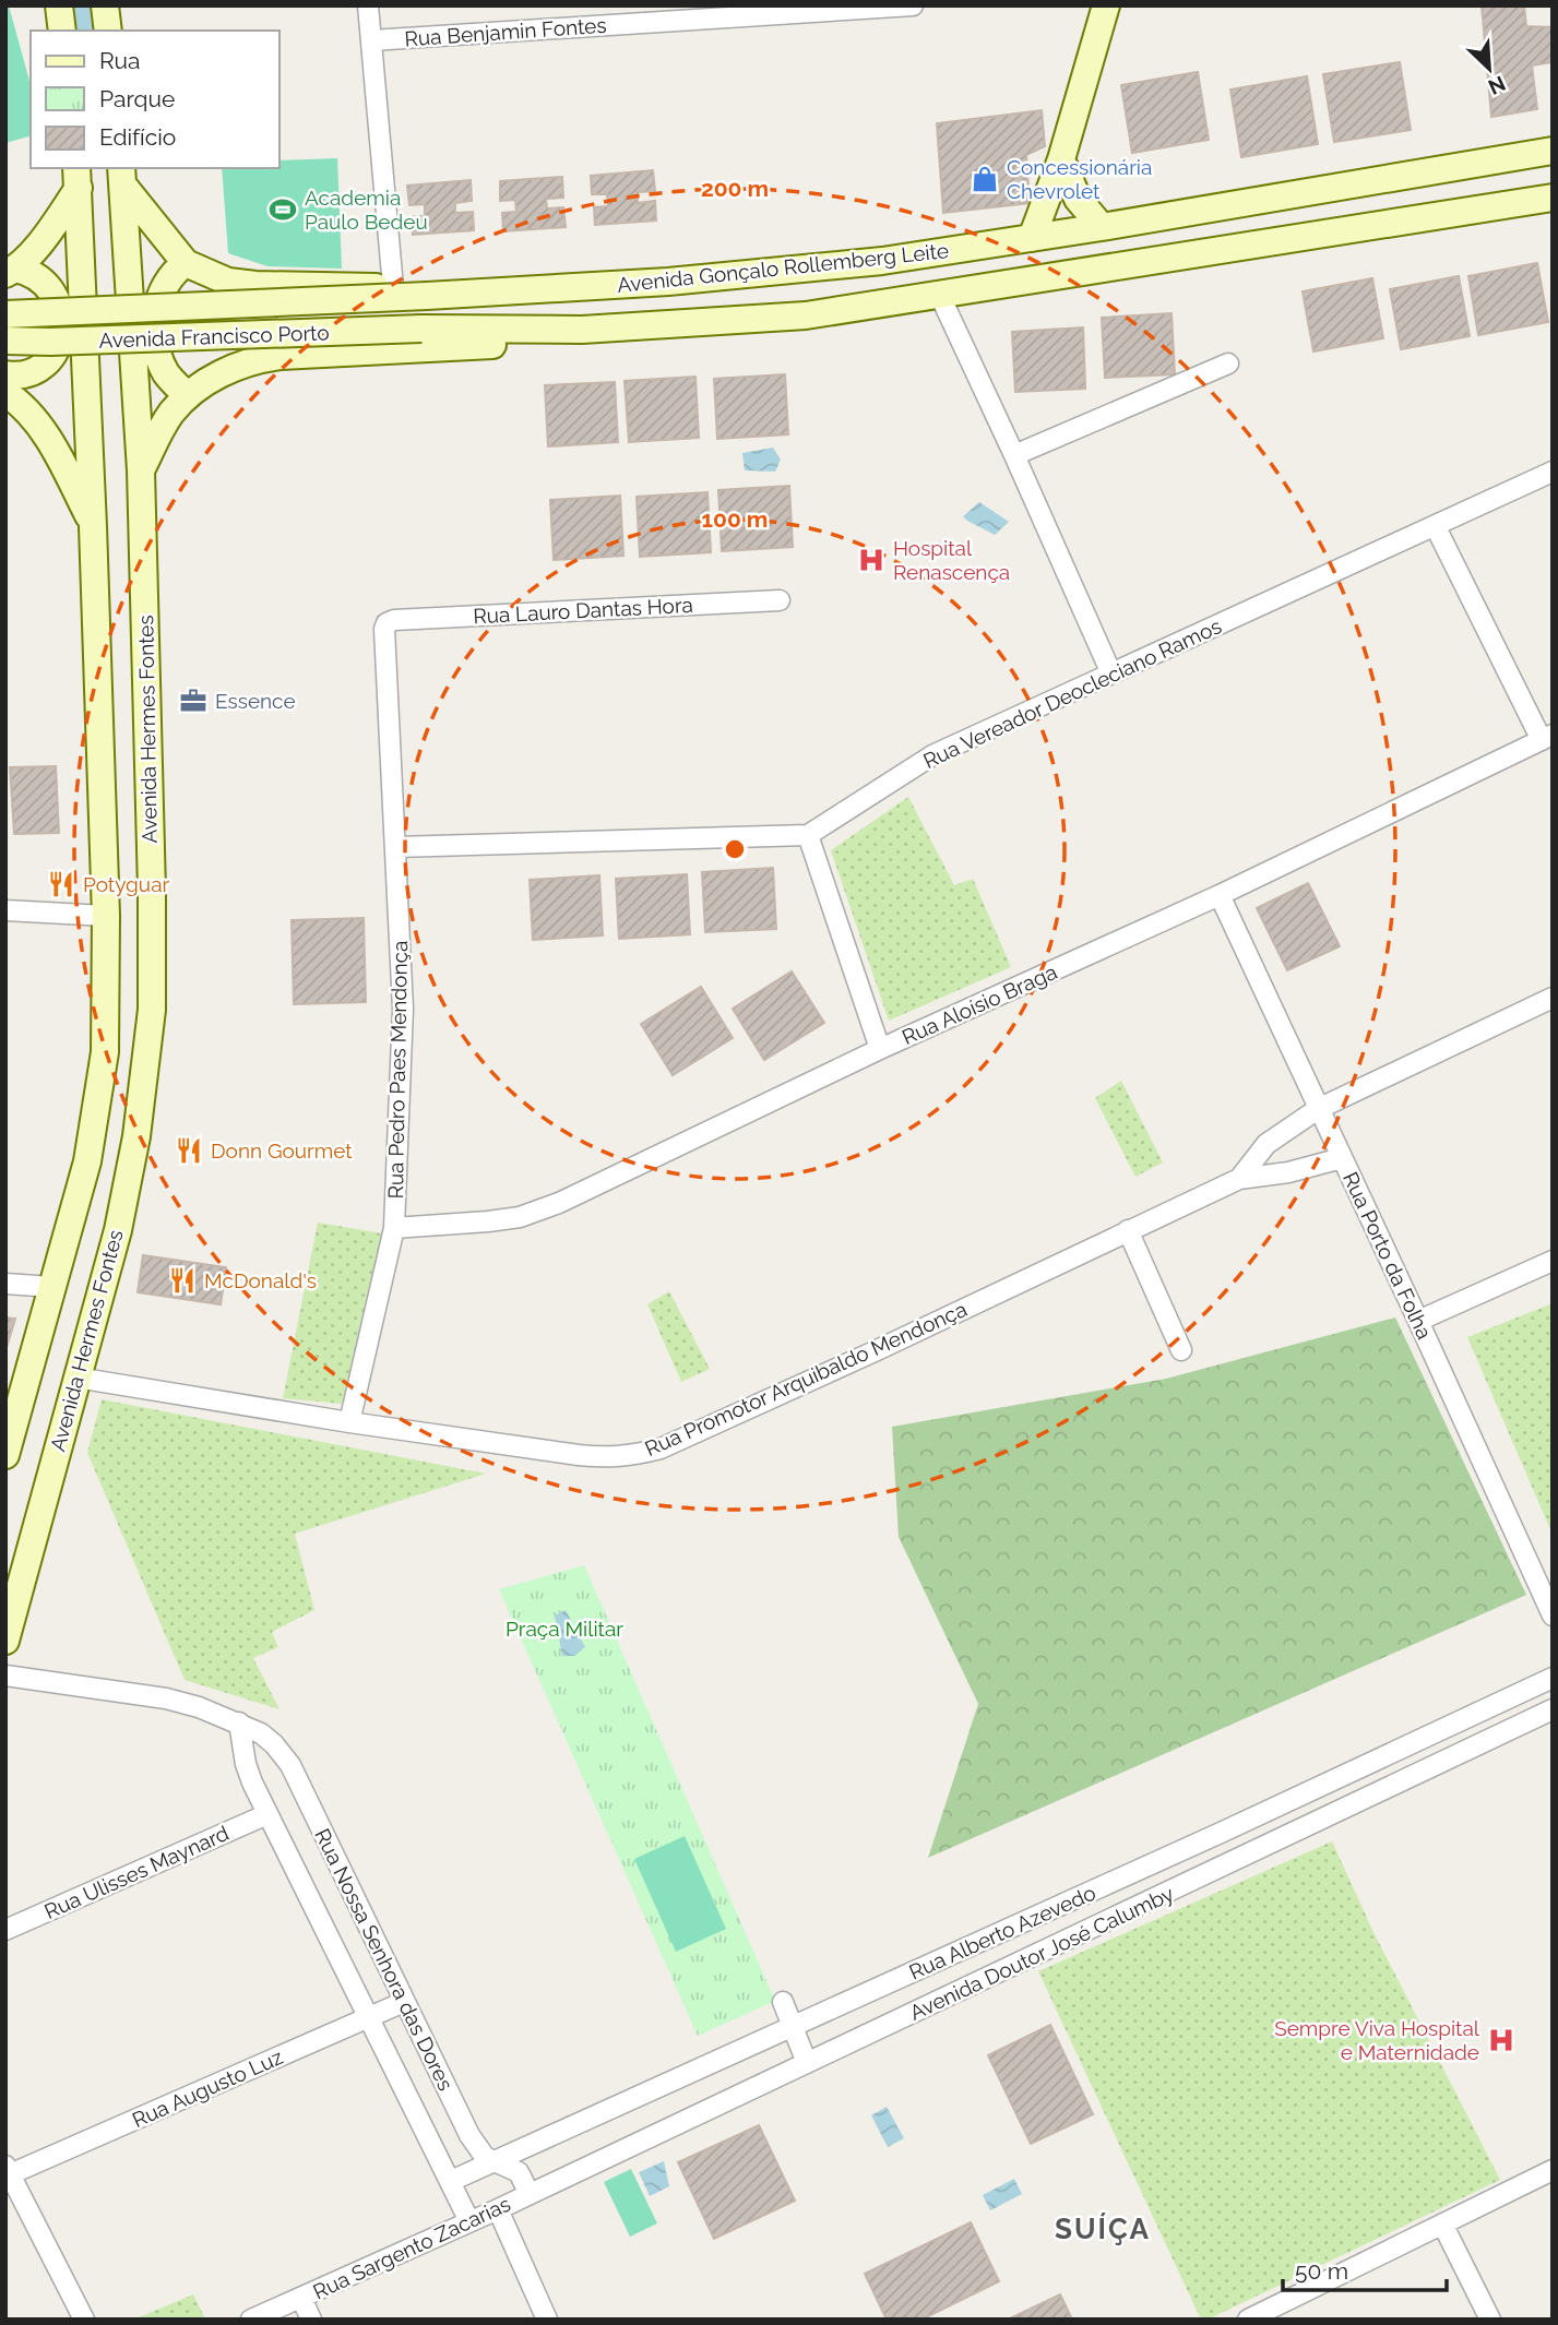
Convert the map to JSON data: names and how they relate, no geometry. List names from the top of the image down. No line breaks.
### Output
{"streets":{"main road":["Avenida Gonçalo Rollemberg Leite","Avenida Francisco Porto","Avenida Hermes Fontes"],"street":["Rua Benjamin Fontes","Rua Lauro Dantas Hora","Rua Vereador Deocleciano Ramos","Rua Aloísio Braga","Rua Pedro Paes Mendonça","Rua Porto da Folha","Rua Promotor Arquibaldo Mendonça","Rua Ulisses Maynard","Rua Alberto Azevedo","Avenida Doutor José Calumby","Rua Nossa Senhora das Dores","Rua Augusto Luz","Rua Sargento Zacarias"]},"crossings":[["Avenida Gonçalo Rollemberg Leite","Avenida Francisco Porto"],["Rua Lauro Dantas Hora","Rua Pedro Paes Mendonça"],["Avenida Hermes Fontes","Rua Promotor Arquibaldo Mendonça"],["Rua Aloísio Braga","Rua Pedro Paes Mendonça"],["Rua Aloísio Braga","Rua Porto da Folha"],["Rua Pedro Paes Mendonça","Rua Promotor Arquibaldo Mendonça"],["Rua Porto da Folha","Rua Promotor Arquibaldo Mendonça"],["Rua Ulisses Maynard","Rua Nossa Senhora das Dores"],["Rua Alberto Azevedo","Rua Nossa Senhora das Dores"],["Avenida Doutor José Calumby","Rua Nossa Senhora das Dores"],["Avenida Doutor José Calumby","Rua Sargento Zacarias"],["Rua Nossa Senhora das Dores","Rua Augusto Luz"],["Rua Nossa Senhora das Dores","Rua Sargento Zacarias"]],"districts":["SUÍÇA"],"parks":["Praça Militar"],"places":{"shop":["Concessionária Chevrolet"],"sports":["Academia Paulo Bedeu"],"hospital":["Hospital Renascença","Sempre Viva Hospital e Maternidade"],"office":["Essence"],"restaurant":["Potyguar","Donn Gourmet","McDonald's"]},"legend":["Rua","Parque","Edifício"],"scale_bar":"50 m","north":"bottom right","rings":["200 m","100 m"]}
